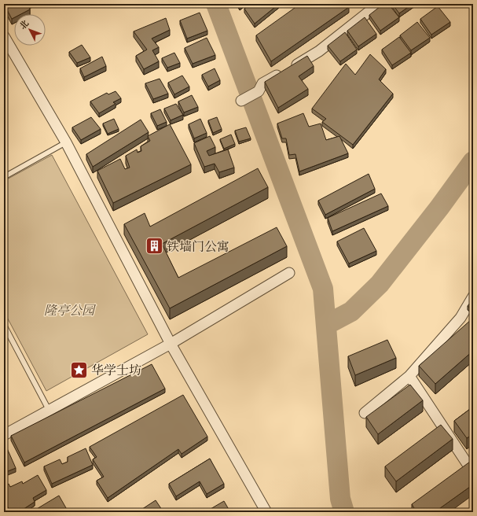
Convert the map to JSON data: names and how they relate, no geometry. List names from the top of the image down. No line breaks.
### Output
{"parks":["隆亭公园"],"places":{"building":["铁墙门公寓"],"place":["华学士坊"]},"north":"top left"}
